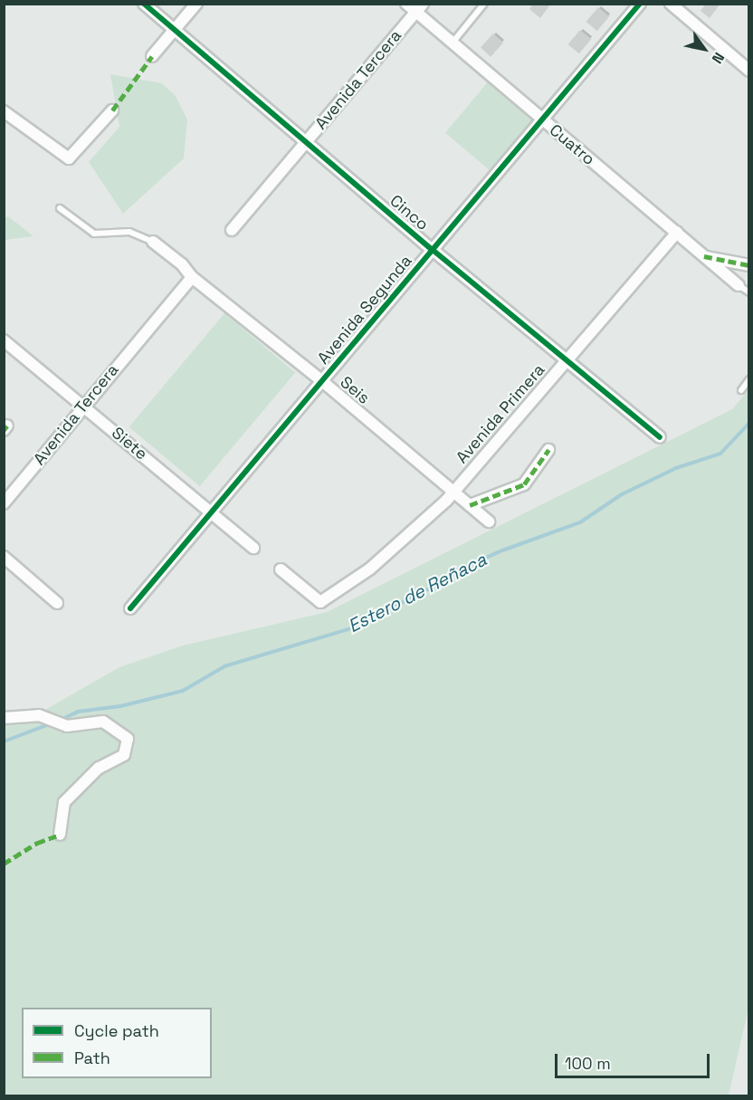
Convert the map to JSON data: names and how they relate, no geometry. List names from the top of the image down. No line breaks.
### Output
{"streets":{"street":["Avenida Tercera","Cuatro","Cinco","Avenida Segunda","Seis","Avenida Primera","Siete"]},"crossings":[["Avenida Tercera","Cuatro"],["Avenida Tercera","Cinco"],["Avenida Tercera","Seis"],["Avenida Tercera","Siete"],["Cuatro","Avenida Segunda"],["Cuatro","Avenida Primera"],["Cinco","Avenida Segunda"],["Cinco","Avenida Primera"],["Avenida Segunda","Seis"],["Avenida Segunda","Siete"],["Seis","Avenida Primera"]],"water":["Estero de Reñaca"],"legend":["Cycle path","Path"],"scale_bar":"100 m","north":"bottom right"}
